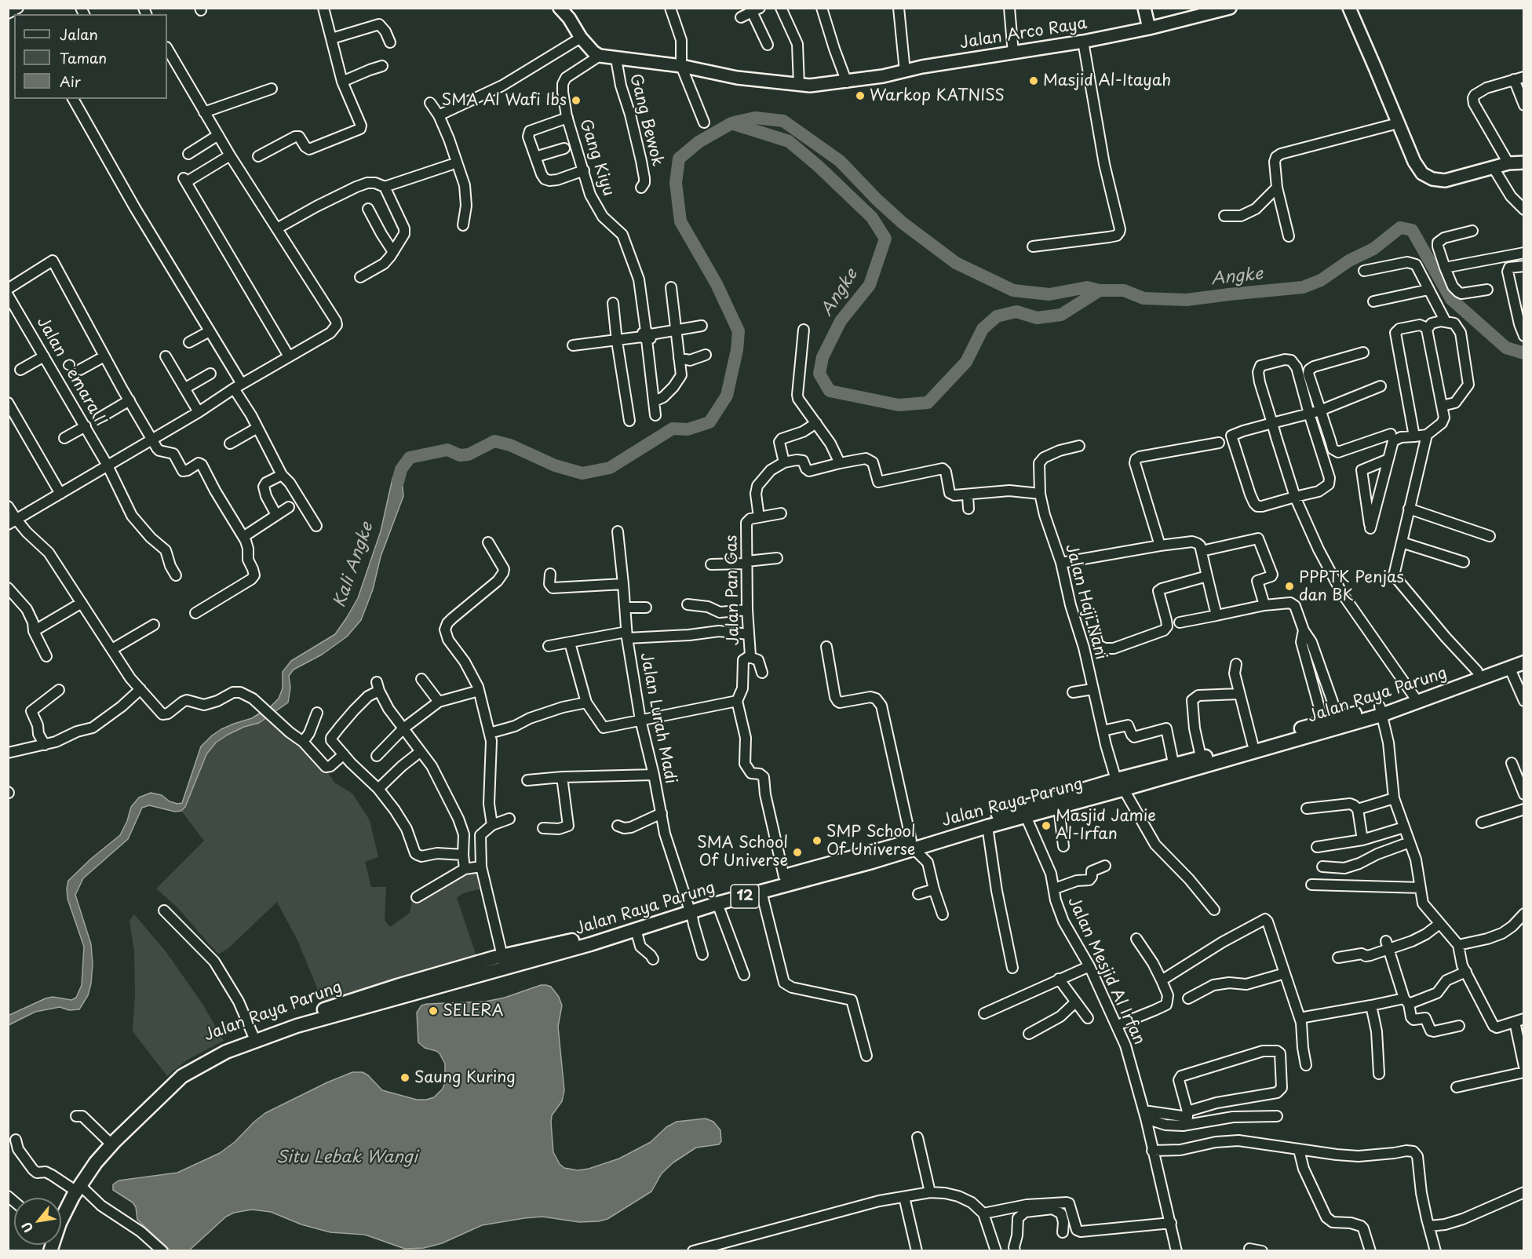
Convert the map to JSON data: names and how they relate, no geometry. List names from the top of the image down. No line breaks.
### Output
{"streets":{"highway":["Jalan Raya Parung","12"],"main road":["Jalan Arco Raya"],"street":["Gang Bewok","Gang Kiyu","Jalan Cemara II","Jalan Pan Gas","Jalan Haji Nani","Jalan Lurah Madi","Jalan Mesjid Al Irfan"]},"crossings":[["Jalan Arco Raya","Gang Bewok"],["Jalan Arco Raya","Gang Kiyu"],["Jalan Pan Gas","Jalan Raya Parung"],["Jalan Haji Nani","Jalan Raya Parung"],["Jalan Raya Parung","Jalan Lurah Madi"],["Jalan Raya Parung","Jalan Mesjid Al Irfan"]],"water":["Angke","Kali Angke","Situ Lebak Wangi"],"places":["Masjid Al-Itayah","Warkop KATNISS","SMA Al Wafi Ibs","PPPTK Penjas dan BK","Masjid Jamie Al-Irfan","SMP School Of Universe","SMA School Of Universe","SELERA","Saung Kuring"],"legend":["Jalan","Taman","Air"],"north":"bottom left"}
